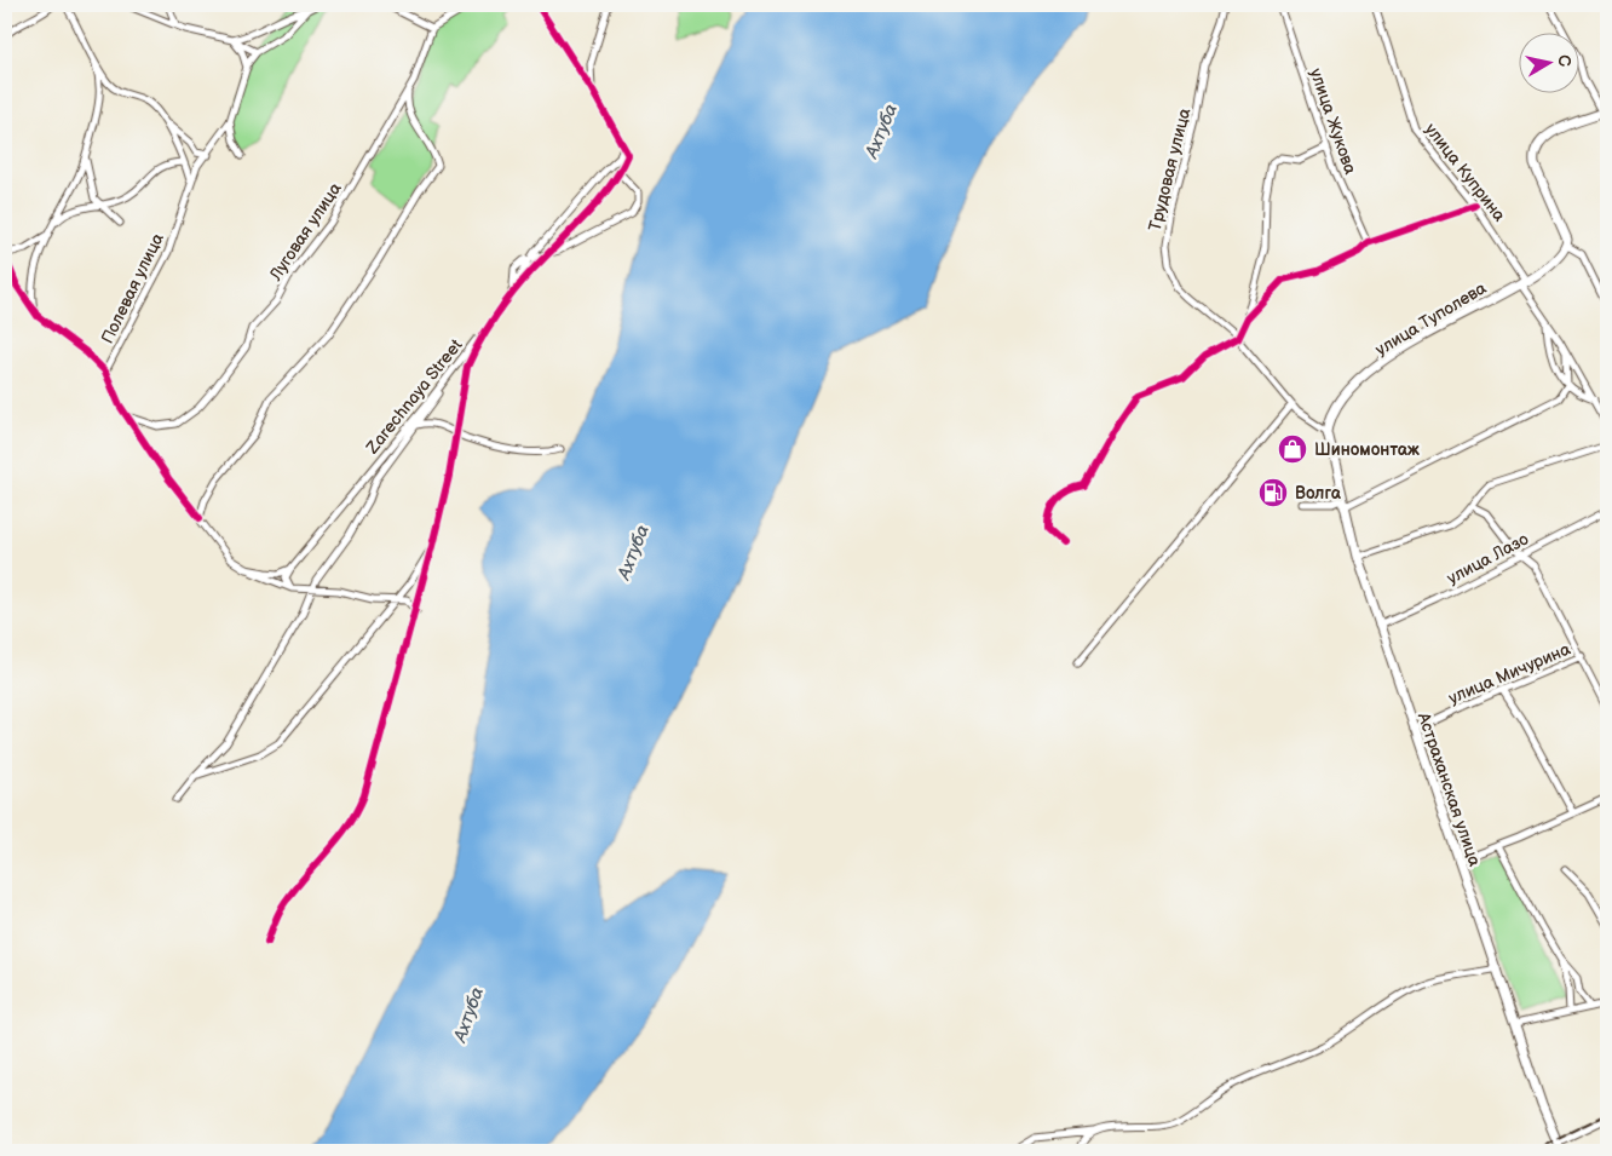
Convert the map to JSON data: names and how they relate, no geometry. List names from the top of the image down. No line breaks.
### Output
{"streets":{"main road":["улица Туполева","Астраханская улица"],"street":["улица Жукова","Трудовая улица","улица Куприна","Луговая улица","Полевая улица","Zarechnaya Street","улица Лазо","улица Мичурина"]},"crossings":[["Трудовая улица","улица Туполева"],["Трудовая улица","Астраханская улица"],["улица Куприна","улица Туполева"],["улица Туполева","Астраханская улица"],["улица Лазо","Астраханская улица"],["улица Мичурина","Астраханская улица"]],"water":["Ахтуба"],"places":{"shop":["Шиномонтаж"],"fuel station":["Волга"]},"north":"right"}
